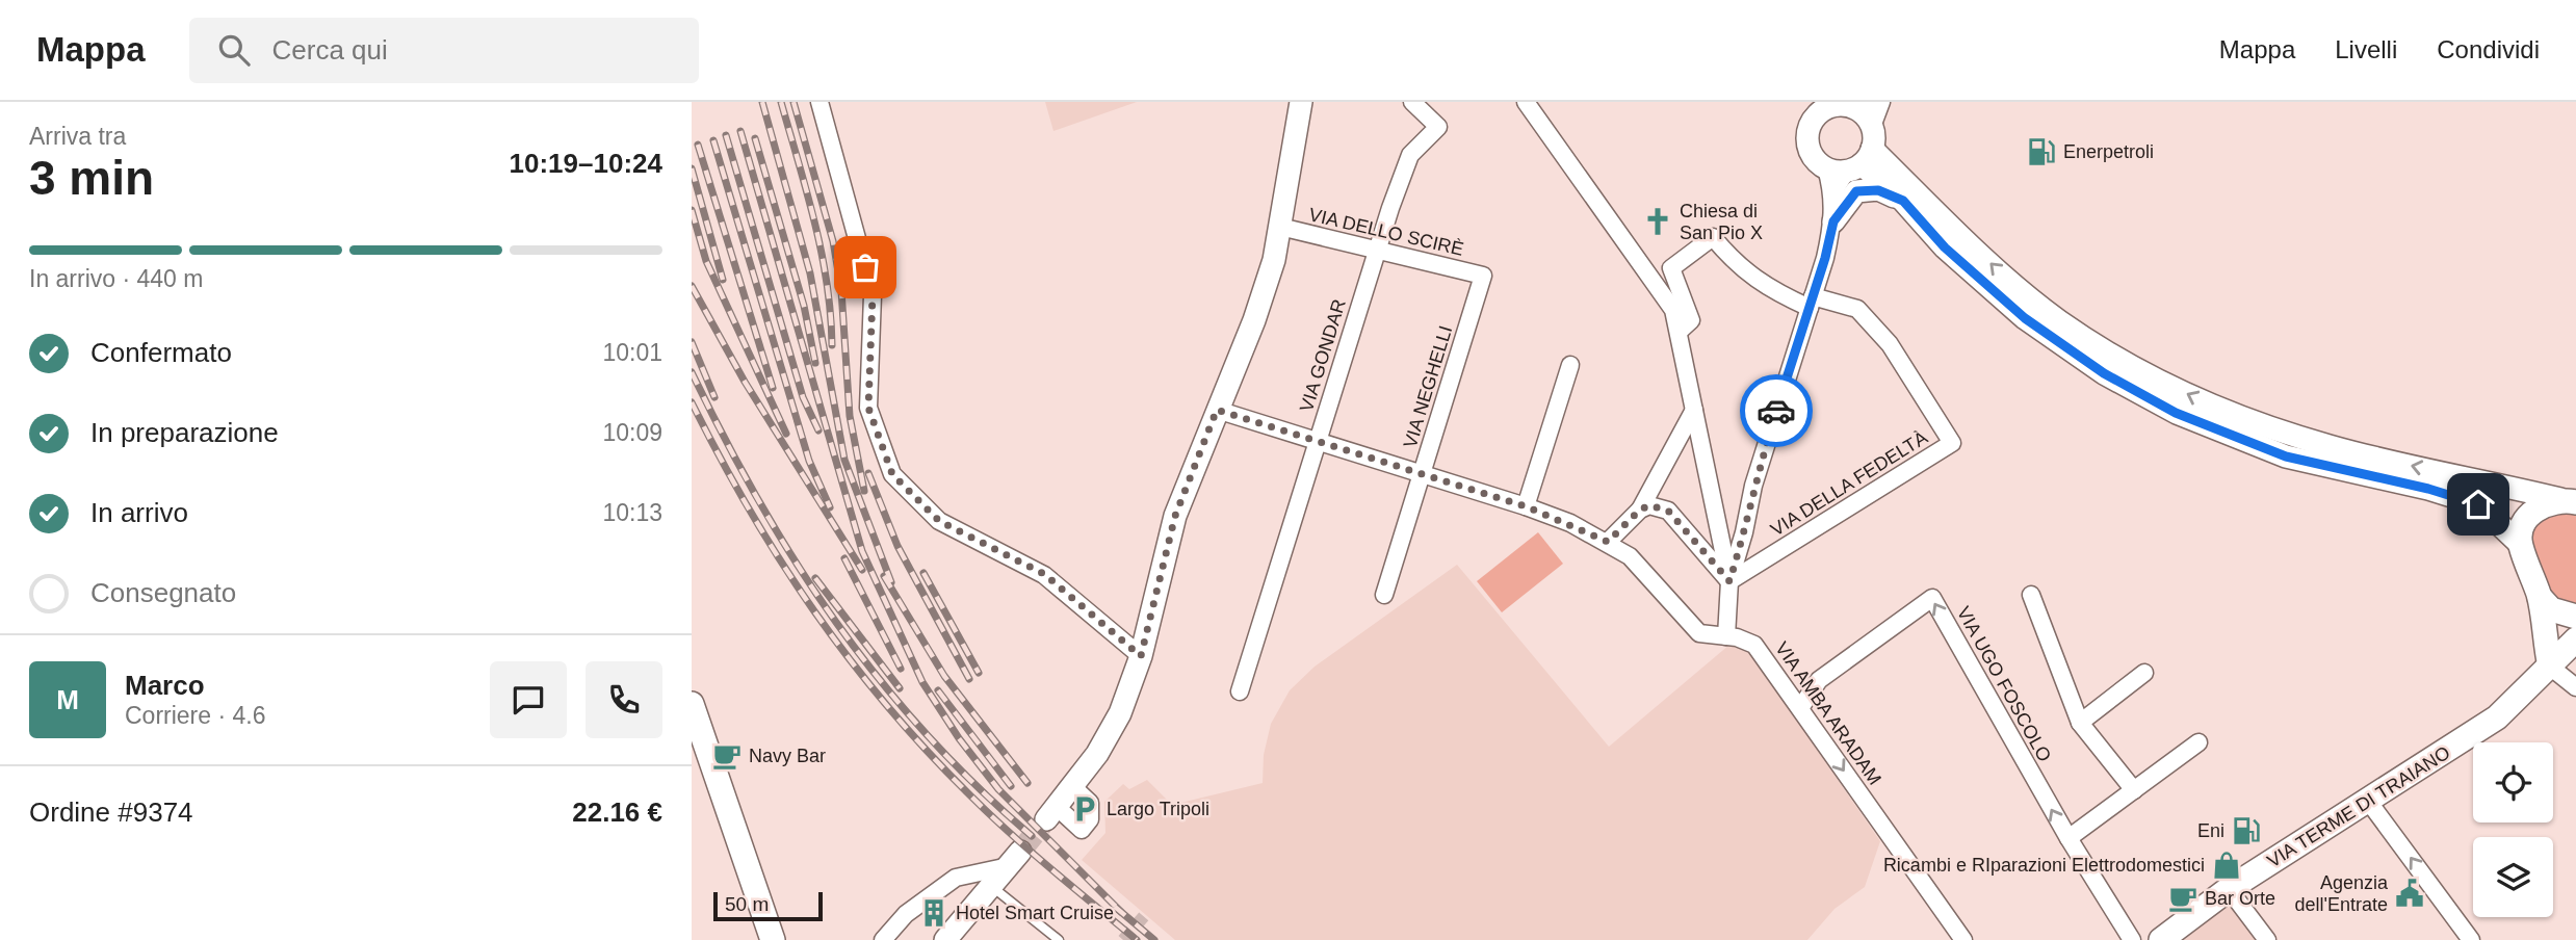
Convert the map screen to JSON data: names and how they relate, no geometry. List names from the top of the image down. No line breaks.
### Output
{"streets":{"main road":["VIA TERME DI TRAIANO"],"street":["VIA DELLO SCIRÈ","VIA GONDAR","VIA NEGHELLI","VIA DELLA FEDELTÀ","VIA UGO FOSCOLO","VIA AMBA ARADAM"]},"crossings":[["VIA DELLO SCIRÈ","VIA GONDAR"],["VIA DELLO SCIRÈ","VIA NEGHELLI"],["VIA GONDAR","VIA AMBA ARADAM"],["VIA NEGHELLI","VIA AMBA ARADAM"],["VIA UGO FOSCOLO","VIA AMBA ARADAM"]],"places":{"fuel station":["Enerpetroli","Eni"],"church":["Chiesa di San Pio X"],"cafe":["Navy Bar","Bar Orte"],"parking":["Largo Tripoli"],"shop":["Ricambi e RIparazioni Elettrodomestici"],"public building":["Agenzia dell'Entrate"],"building":["Hotel Smart Cruise"]},"scale_bar":"50 m","page":{"header":"Mappa","search":"Cerca qui","nav":["Mappa","Livelli","Condividi"],"heading":["3 min","Arriva tra","10:19–10:24"],"panel":["Marco","Corriere · 4.6","Ordine #9374","22.16 €"],"bar":"In arrivo · 440 m","list":[["Confermato","10:01"],["In preparazione","10:09"],["In arrivo","10:13"],"Consegnato"],"round":"M","scale":"50 m"}}
